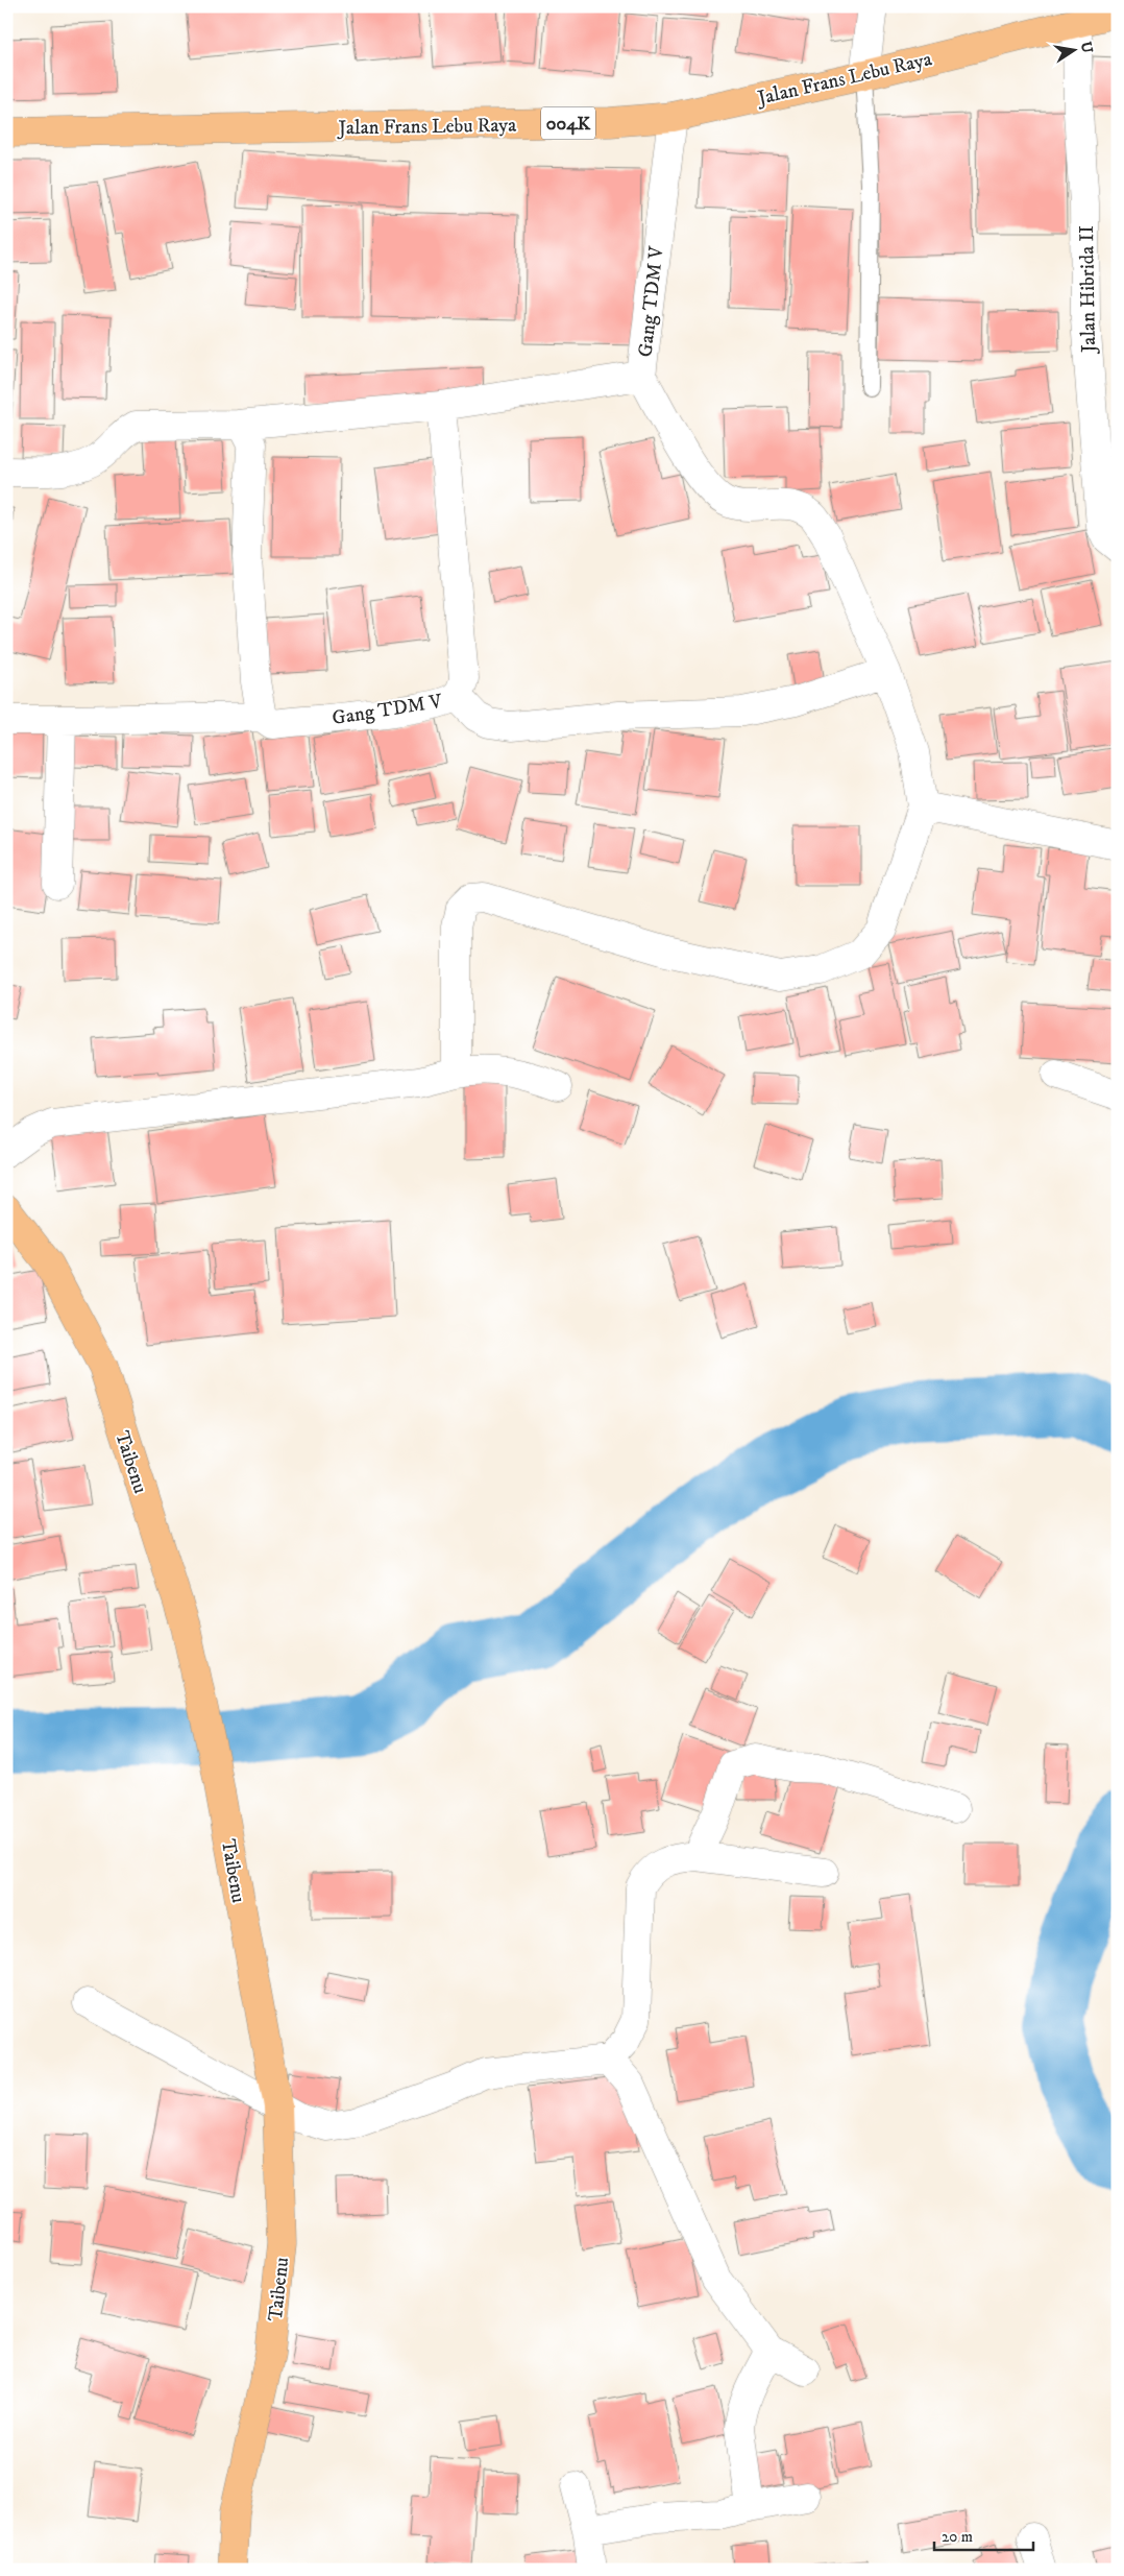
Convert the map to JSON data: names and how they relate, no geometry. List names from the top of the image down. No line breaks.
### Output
{"streets":{"main road":["Jalan Frans Lebu Raya","004K","Taibenu"],"street":["Jalan Hibrida II","Gang TDM V"]},"crossings":[["Jalan Frans Lebu Raya","Jalan Hibrida II"],["Jalan Frans Lebu Raya","Gang TDM V"]],"scale_bar":"20 m","north":"right"}
